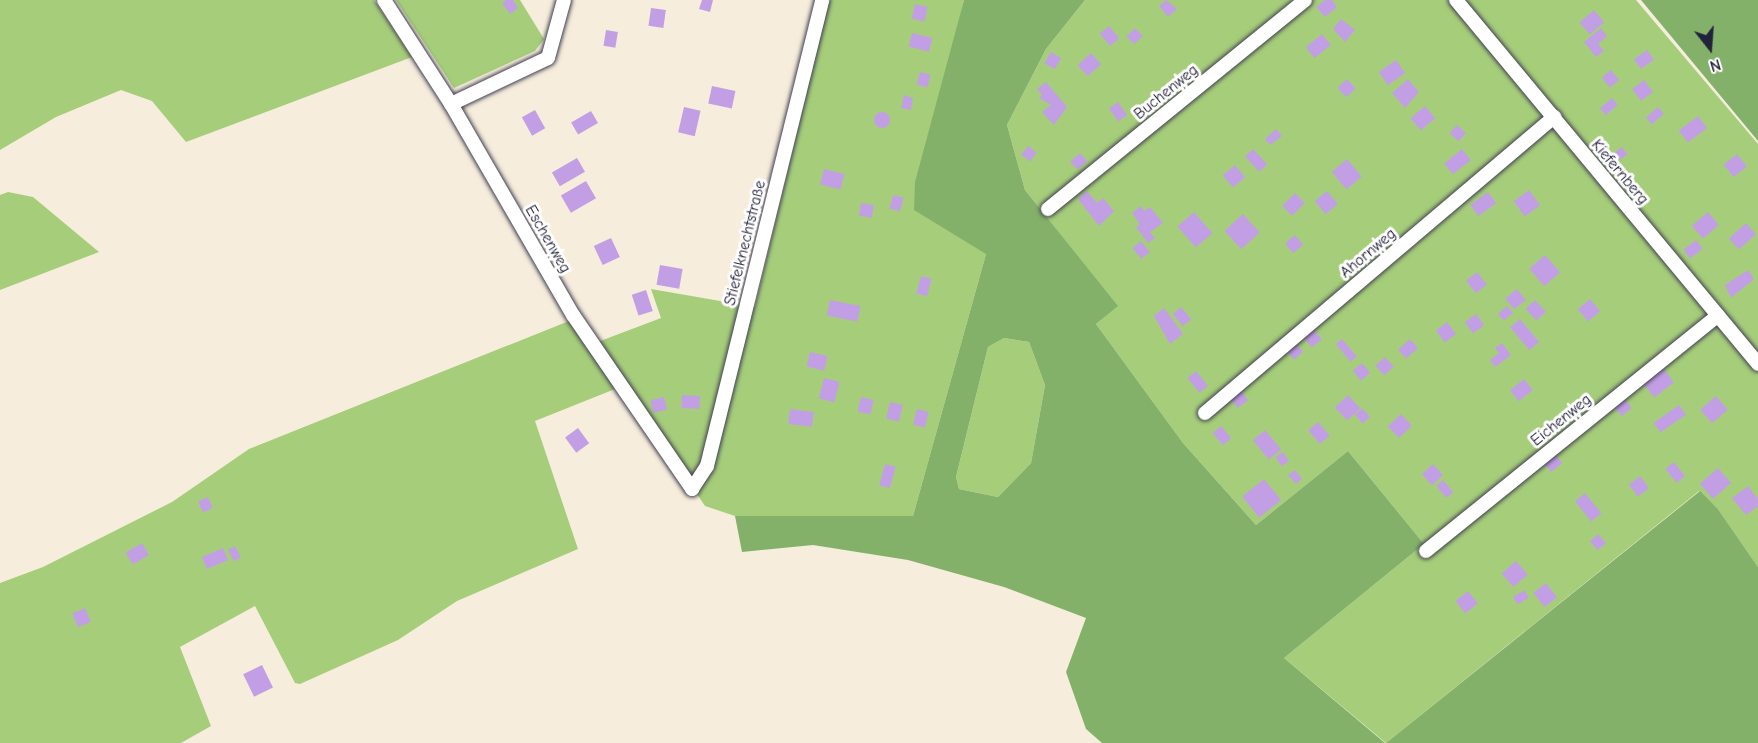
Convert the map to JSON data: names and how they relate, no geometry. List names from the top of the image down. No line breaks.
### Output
{"streets":{"street":["Buchenweg","Kiefernberg","Eschenweg","Stiefelknechtstraße","Ahornweg","Eichenweg"]},"crossings":[["Kiefernberg","Ahornweg"],["Kiefernberg","Eichenweg"],["Eschenweg","Stiefelknechtstraße"]],"north":"bottom"}
